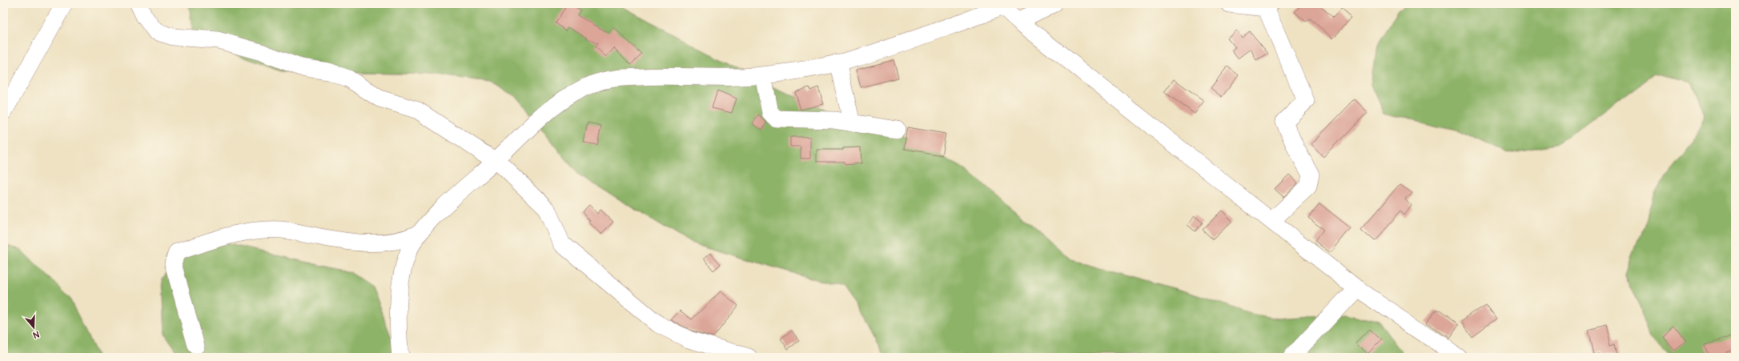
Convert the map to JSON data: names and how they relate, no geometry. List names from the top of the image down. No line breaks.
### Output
{"north":"bottom"}
